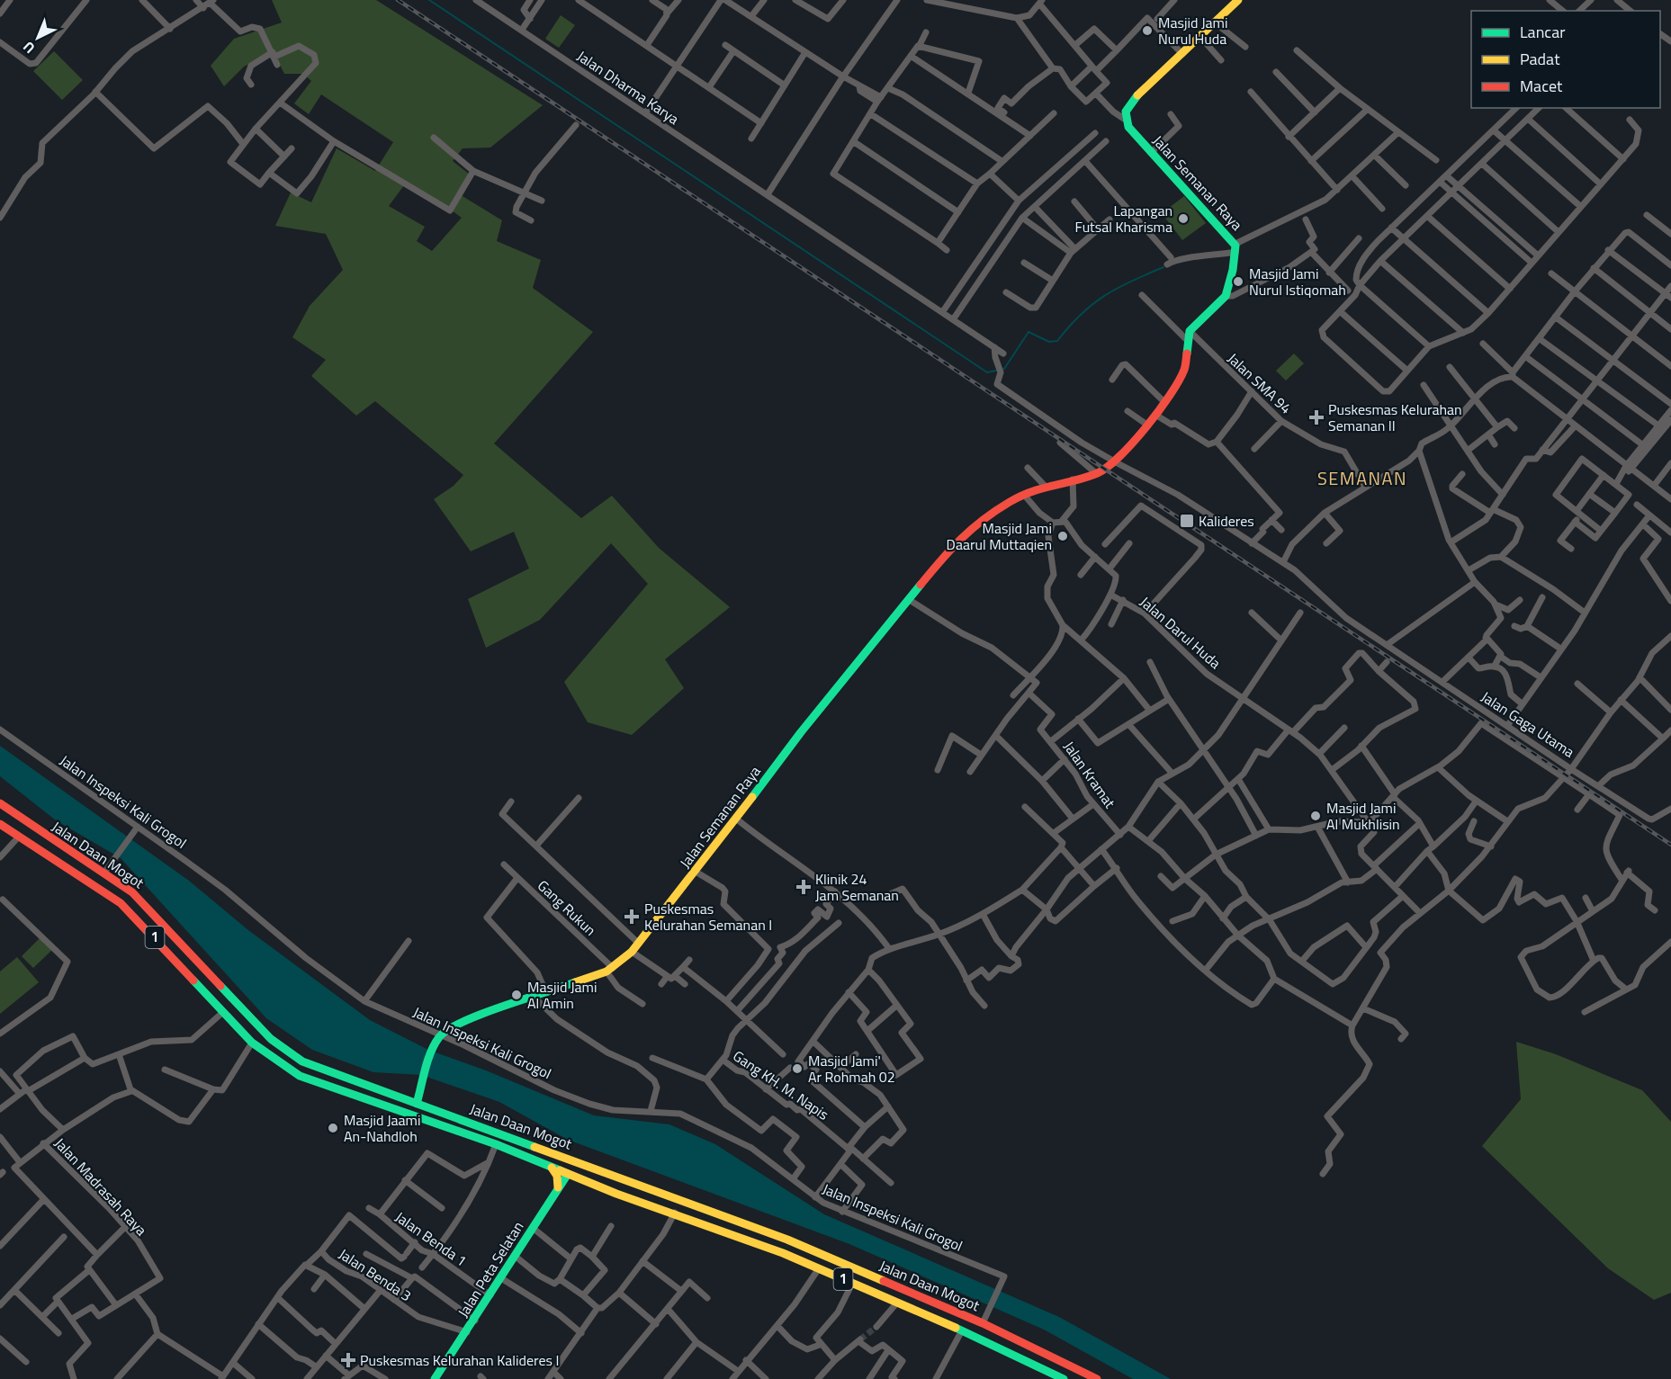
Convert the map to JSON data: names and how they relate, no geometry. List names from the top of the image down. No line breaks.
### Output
{"streets":{"main road":["Jalan Semanan Raya","Jalan Daan Mogot","1","Jalan Peta Selatan"],"street":["Jalan Dharma Karya","Jalan SMA 94","Jalan Darul Huda","Jalan Gaga Utama","Jalan Kramat","Jalan Inspeksi Kali Grogol","Gang Rukun","Gang KH. M. Napis","Jalan Madrasah Raya","Jalan Benda 1","Jalan Benda 3"]},"crossings":[["Jalan Dharma Karya","Jalan Gaga Utama"],["Jalan Semanan Raya","Jalan SMA 94"],["Jalan Semanan Raya","Jalan Gaga Utama"],["Jalan Semanan Raya","Jalan Inspeksi Kali Grogol"],["Jalan Semanan Raya","Jalan Daan Mogot"],["Jalan Semanan Raya","Gang Rukun"],["Jalan Inspeksi Kali Grogol","Jalan Daan Mogot"],["Jalan Daan Mogot","Jalan Peta Selatan"],["Jalan Benda 1","Jalan Peta Selatan"],["Jalan Benda 1","Jalan Benda 3"],["Jalan Peta Selatan","Jalan Benda 3"]],"districts":["SEMANAN"],"places":{"other":["Masjid Jami Nurul Huda","Lapangan Futsal Kharisma","Masjid Jami Nurul Istiqomah","Masjid Jami Daarul Muttaqien","Masjid Jami Al Mukhlisin","Masjid Jami Al Amin","Masjid Jami' Ar Rohmah 02","Masjid Jaami An-Nahdloh"],"health":["Puskesmas Kelurahan Semanan II","Klinik 24 Jam Semanan","Puskesmas Kelurahan Semanan I","Puskesmas Kelurahan Kalideres I"],"transit":["Kalideres"]},"legend":["Lancar","Padat","Macet"],"north":"bottom left"}
